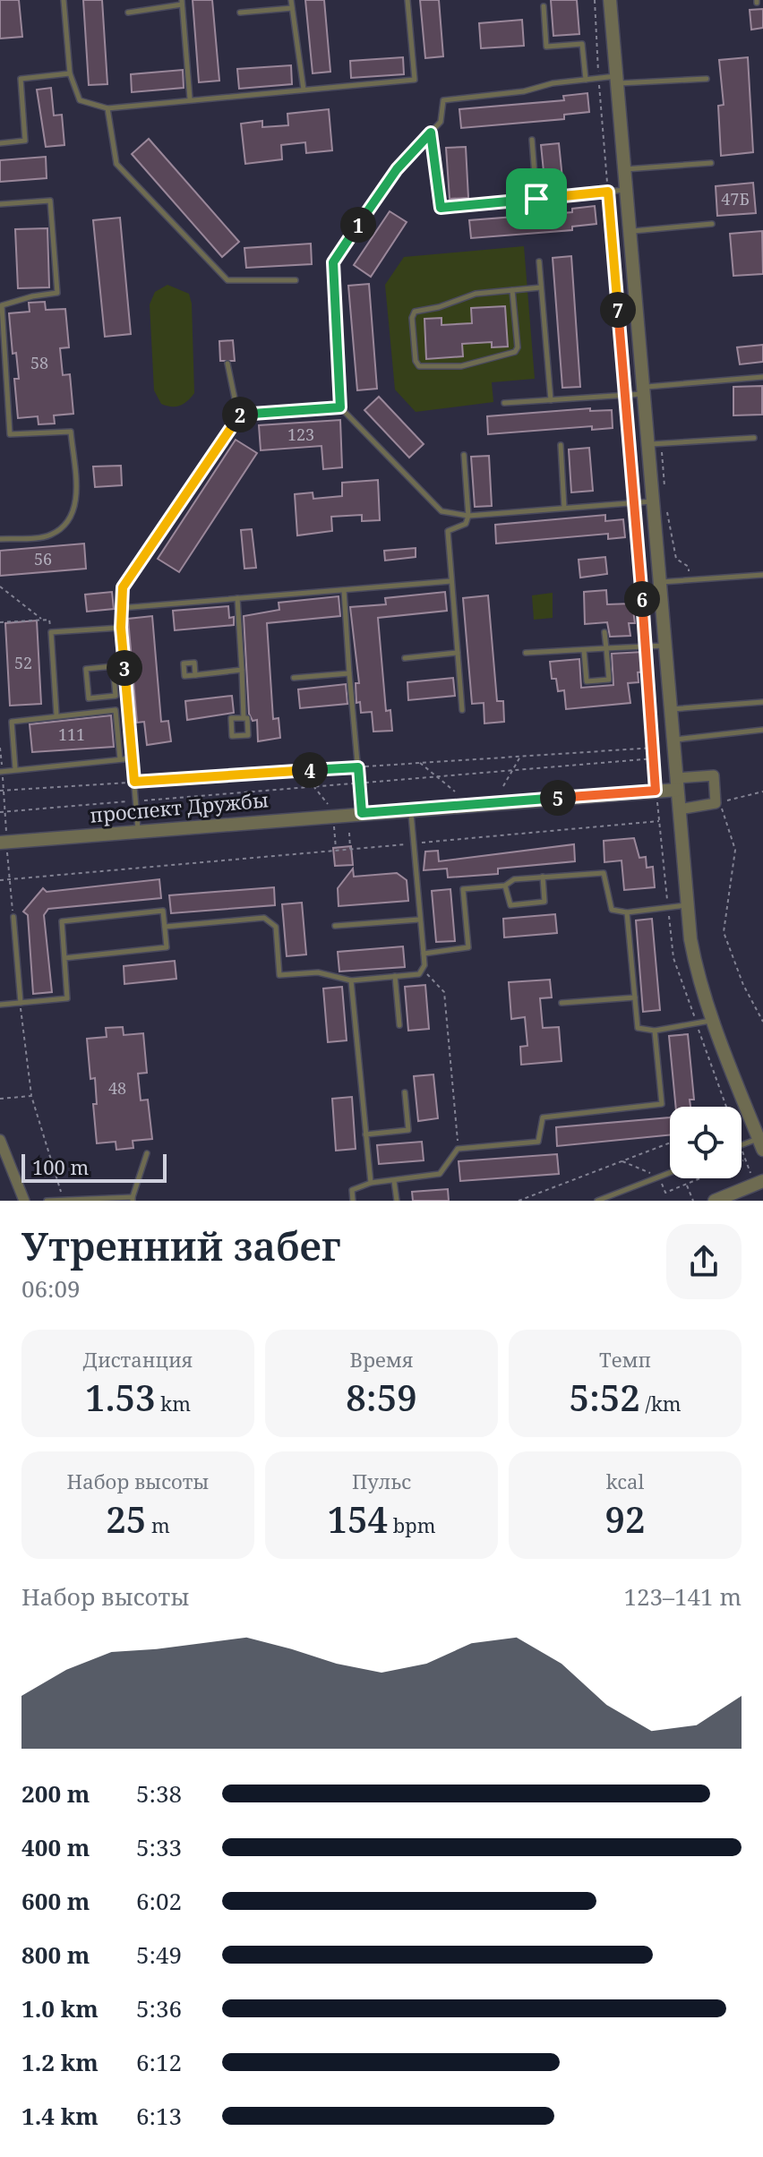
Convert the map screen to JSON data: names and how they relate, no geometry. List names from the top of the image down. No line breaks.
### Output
{"streets":{"street":["проспект Дружбы"]},"house_numbers":["47Б","58","123","56","52","111","48"],"scale_bar":"100 m","page":{"pins":["1","7","2","6","3","4","5"],"scale":"100 m","heading":["Утренний забег","06:09"],"stats":[["Дистанция","1.53 km"],["Время","8:59"],["Темп","5:52 /km"],["Набор высоты","25 m"],["Пульс","154 bpm"],["kcal","92"]],"chart":["Набор высоты","123–141 m"],"list":[{"name":"200 m","note":"5:38"},{"name":"400 m","note":"5:33"},{"name":"600 m","note":"6:02"},{"name":"800 m","note":"5:49"},{"name":"1.0 km","note":"5:36"},{"name":"1.2 km","note":"6:12"},{"name":"1.4 km","note":"6:13"}]}}
